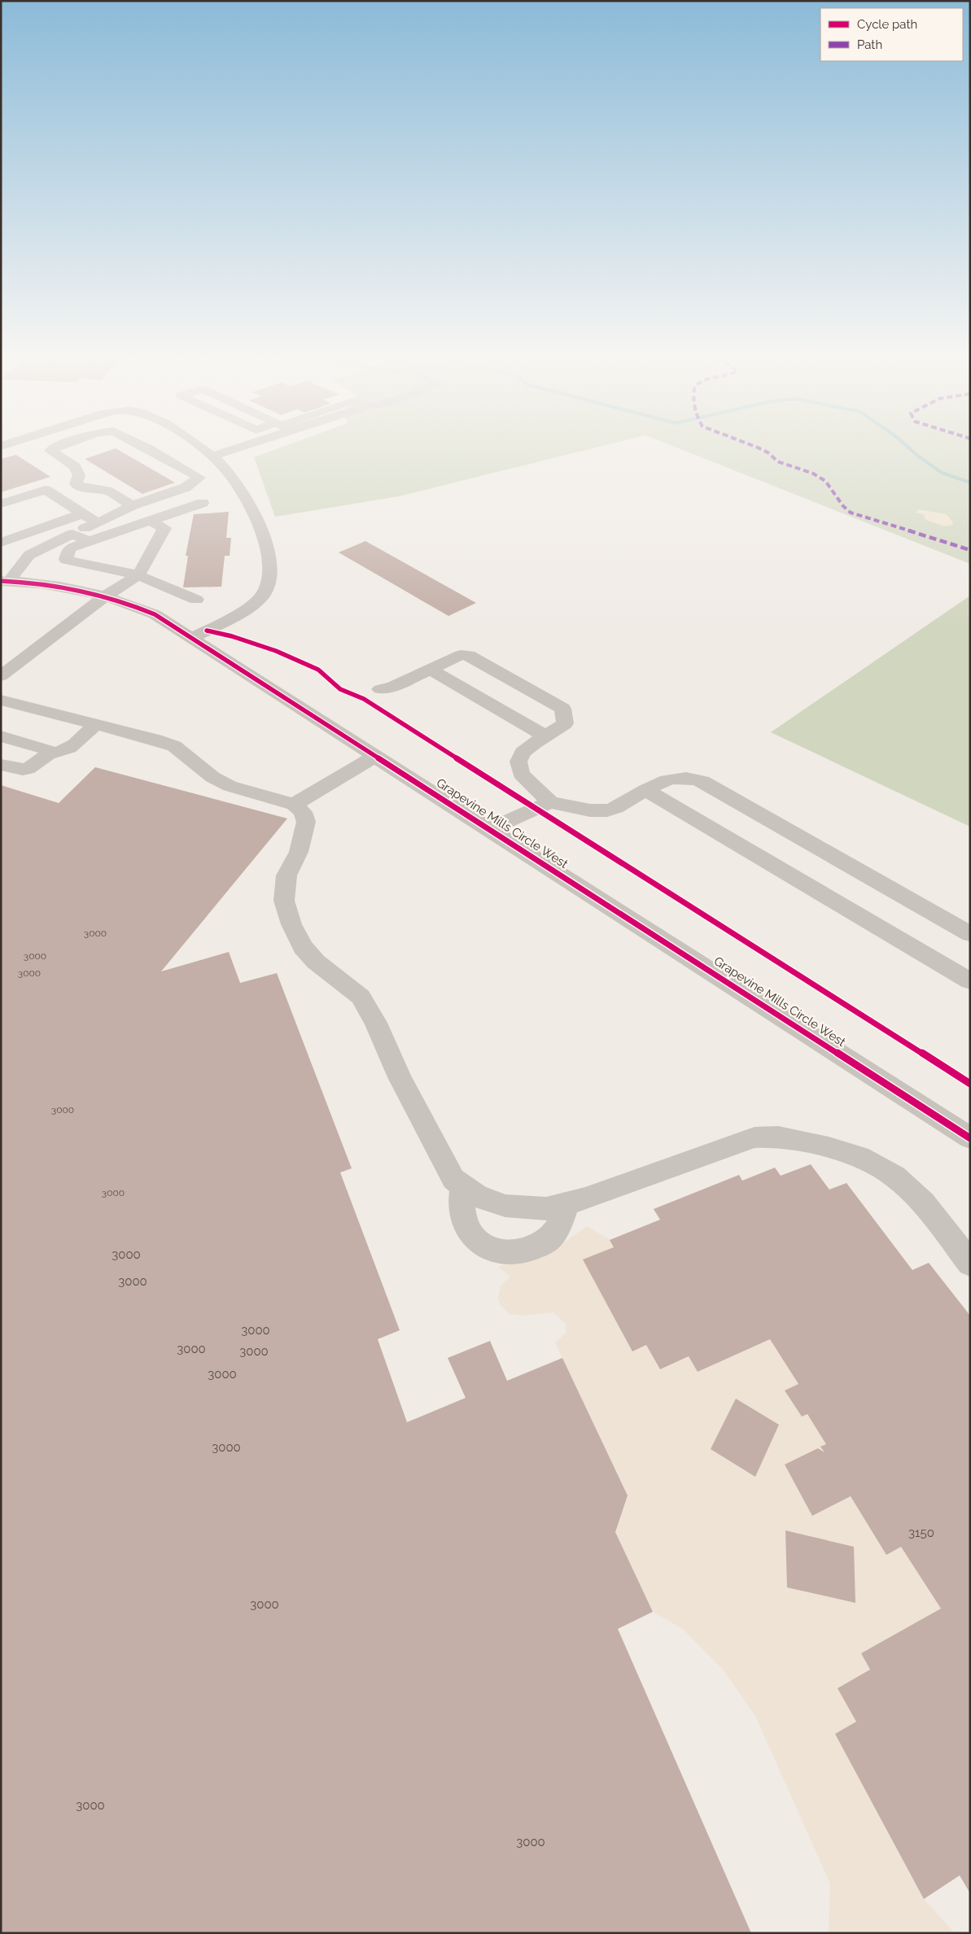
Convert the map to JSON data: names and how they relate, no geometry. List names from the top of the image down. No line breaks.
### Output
{"streets":{"street":["Grapevine Mills Circle West"]},"house_numbers":["3000","3000","3000","3000","3000","3000","3000","3000","3000","3000","3000","3000","3150","3000","3000","3000"],"legend":["Cycle path","Path"]}
